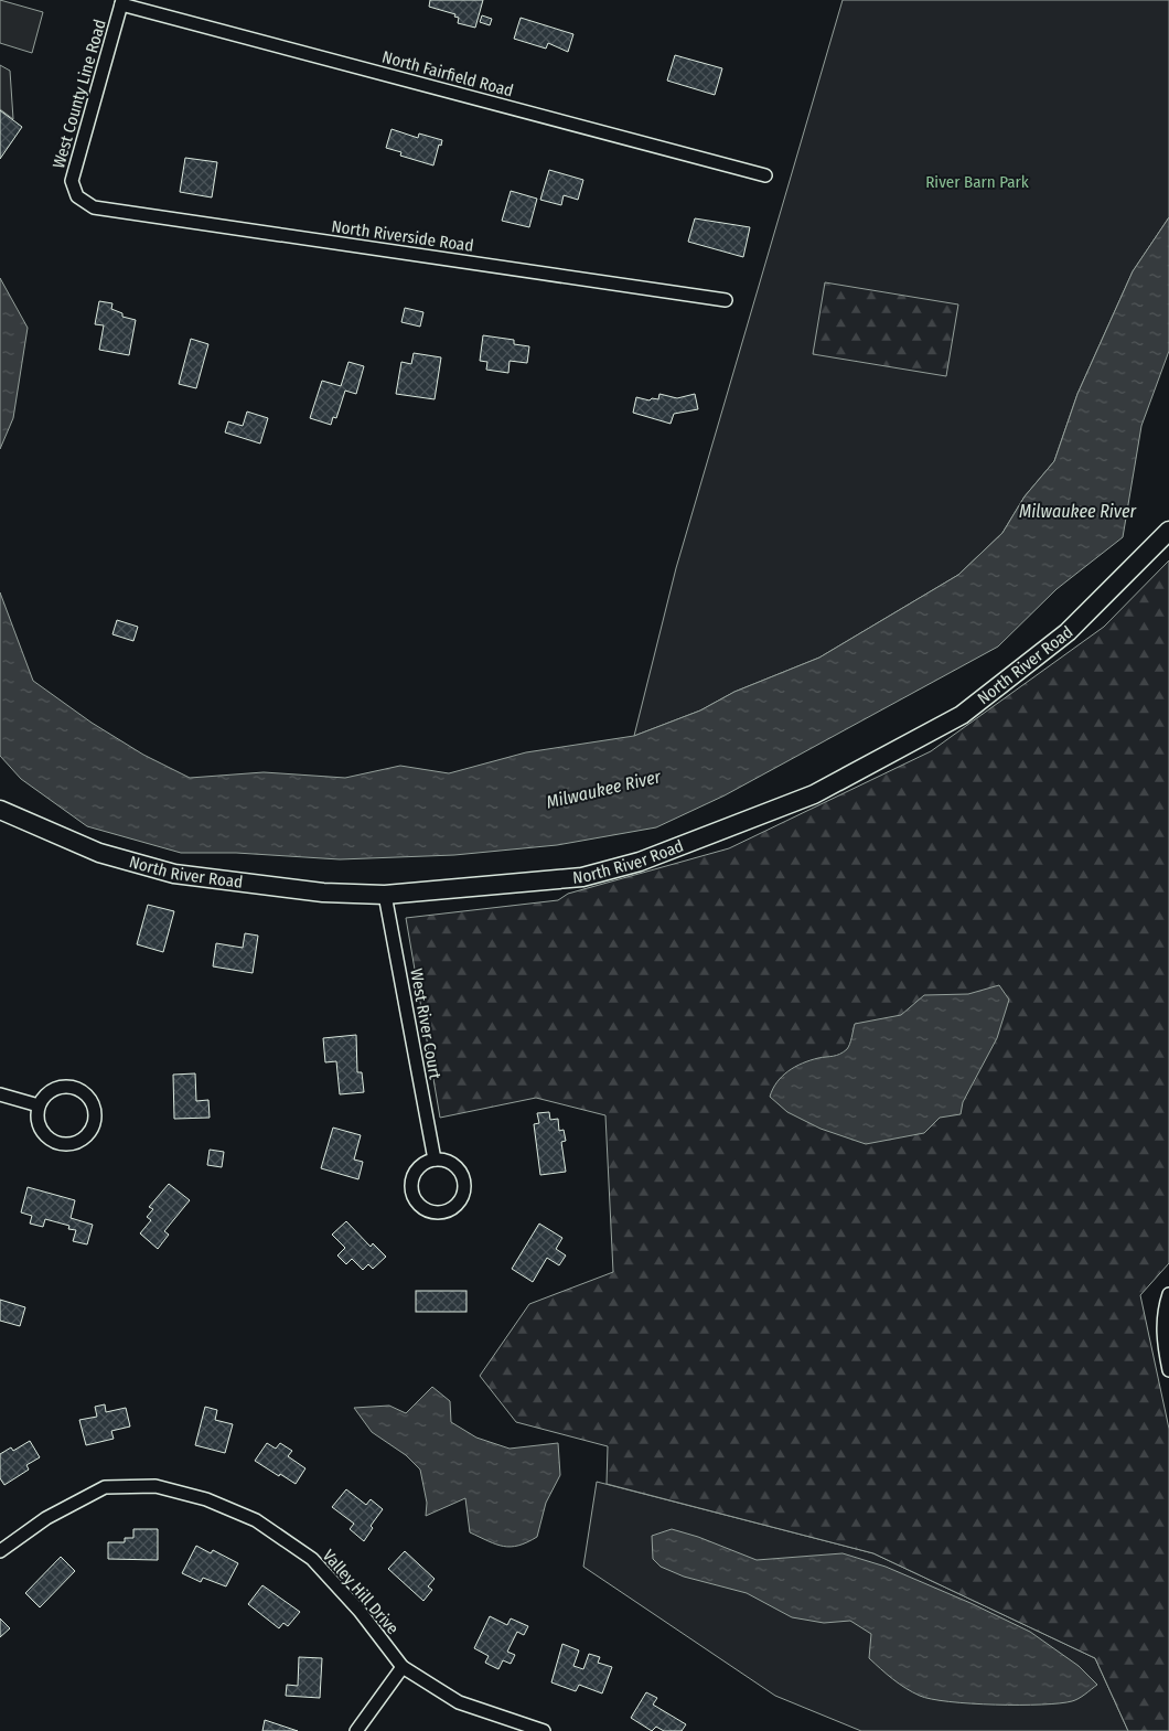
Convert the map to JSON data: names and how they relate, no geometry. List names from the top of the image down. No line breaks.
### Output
{"streets":{"street":["North Fairfield Road","West County Line Road","North Riverside Road","North River Road","West River Court","Valley Hill Drive"]},"crossings":[["North Fairfield Road","West County Line Road"],["West County Line Road","North Riverside Road"],["North River Road","West River Court"]],"water":["Milwaukee River"],"parks":["River Barn Park"]}
